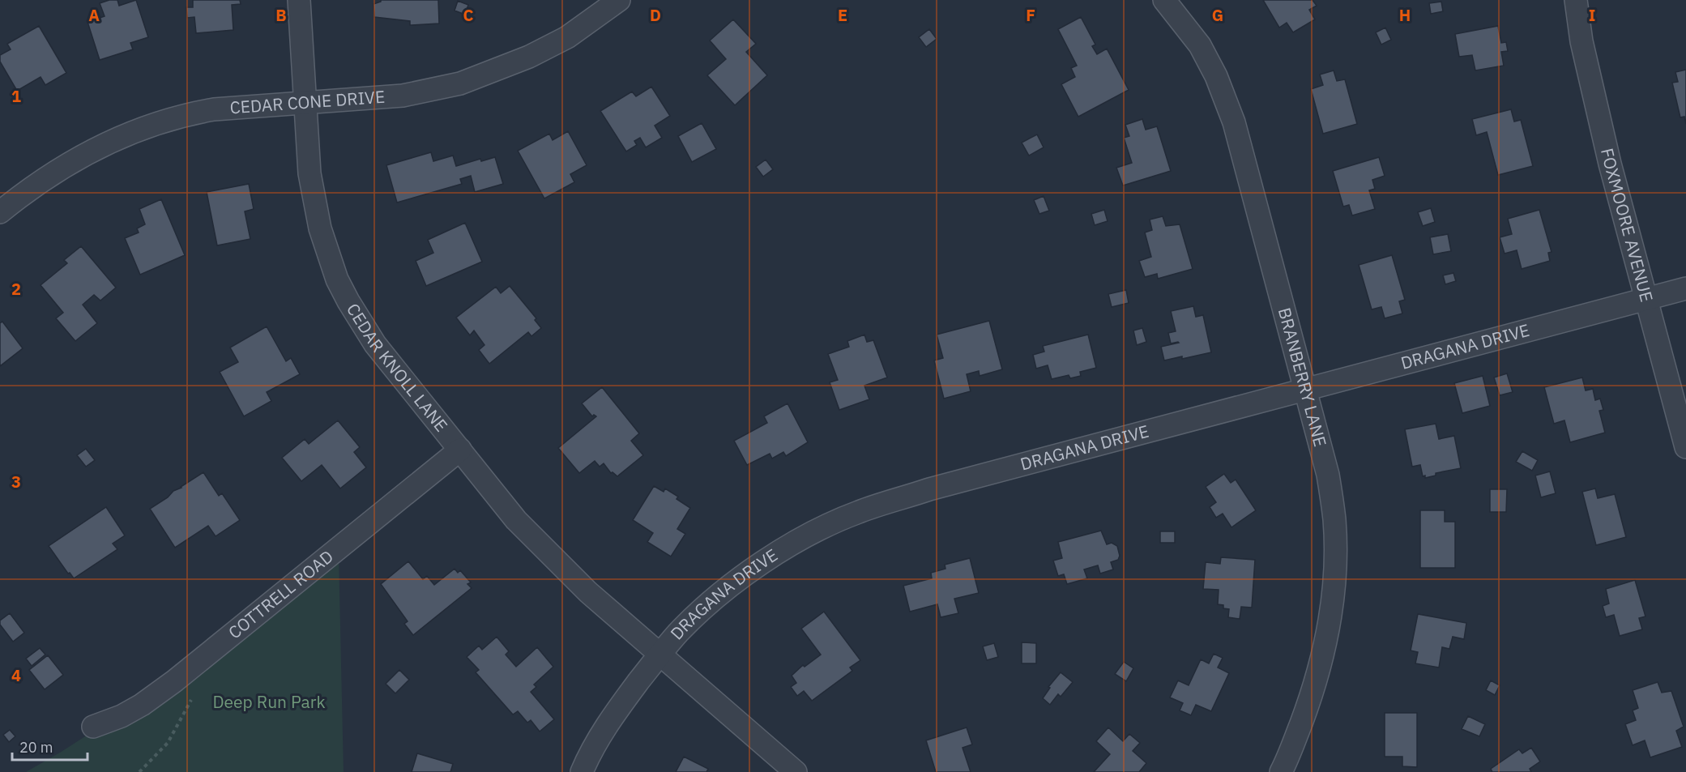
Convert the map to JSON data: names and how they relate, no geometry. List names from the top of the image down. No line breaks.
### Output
{"streets":{"street":["CEDAR CONE DRIVE","FOXMOORE AVENUE","DRAGANA DRIVE","CEDAR KNOLL LANE","BRANBERRY LANE","COTTRELL ROAD"]},"crossings":[["CEDAR CONE DRIVE","CEDAR KNOLL LANE"],["FOXMOORE AVENUE","DRAGANA DRIVE"],["DRAGANA DRIVE","CEDAR KNOLL LANE"],["DRAGANA DRIVE","BRANBERRY LANE"],["CEDAR KNOLL LANE","COTTRELL ROAD"]],"parks":["Deep Run Park"],"scale_bar":"20 m","grid":{"columns":["A","B","C","D","E","F","G","H","I"],"rows":["1","2","3","4"]}}
